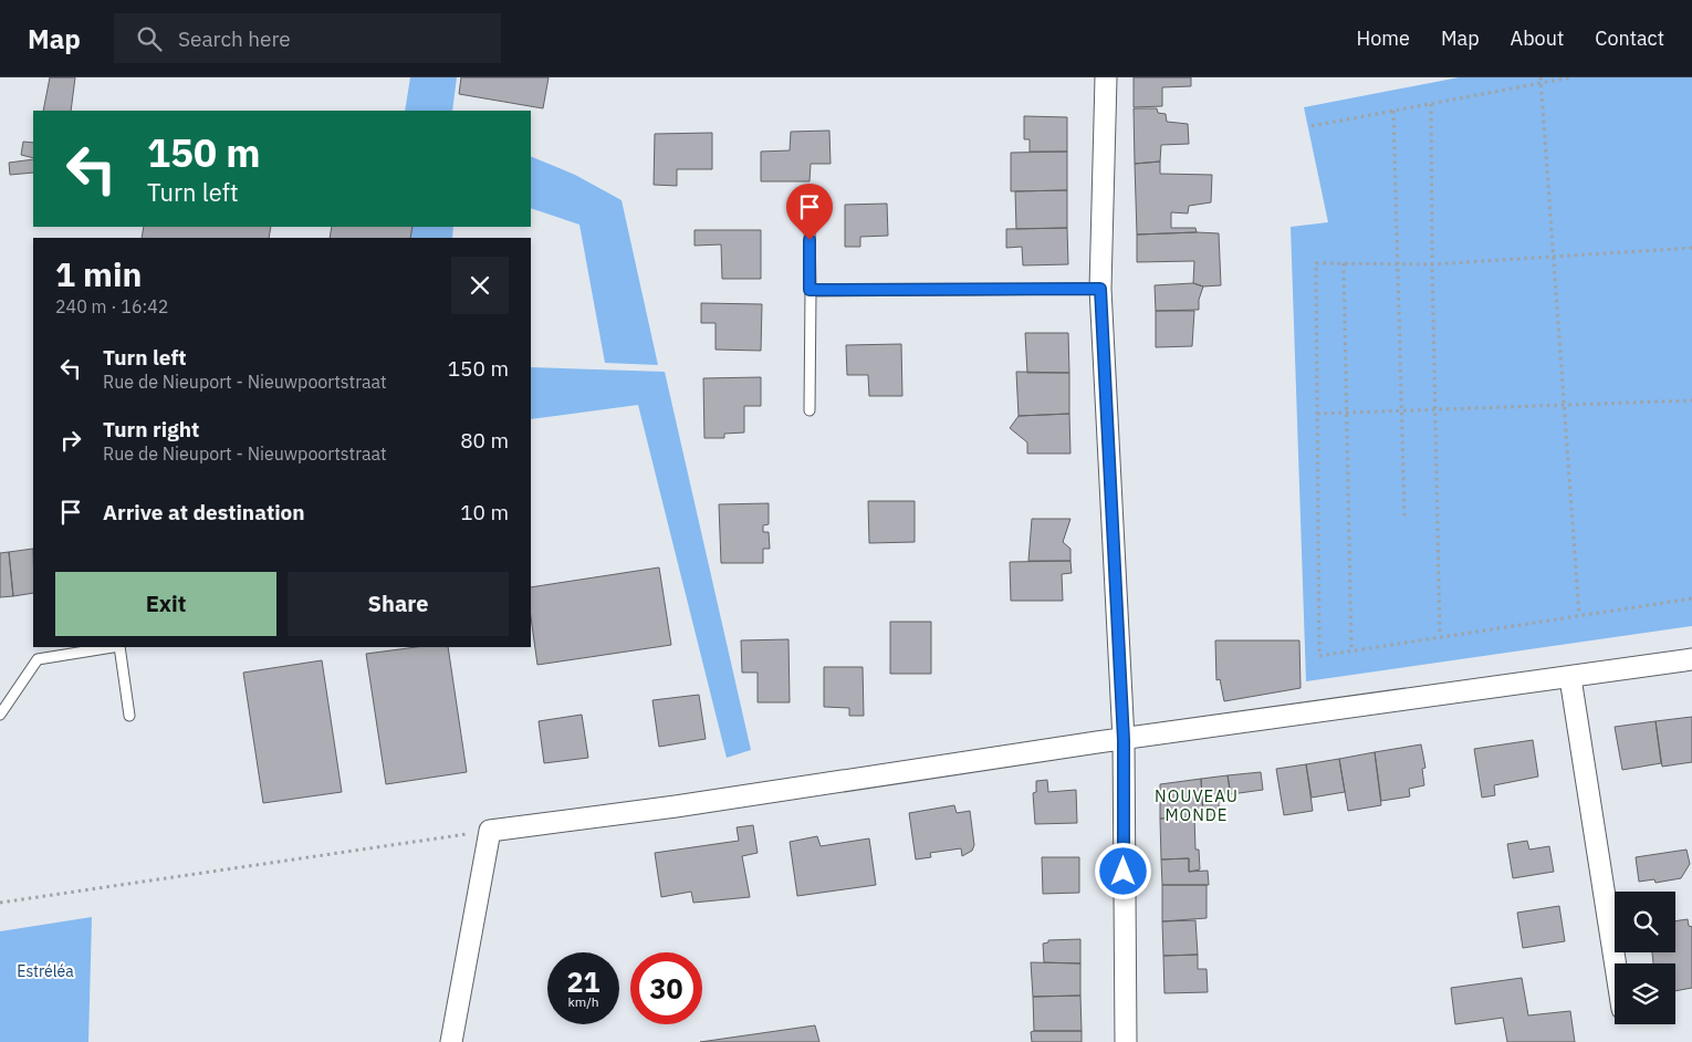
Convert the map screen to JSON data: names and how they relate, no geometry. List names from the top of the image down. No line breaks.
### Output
{"districts":["NOUVEAU MONDE"],"parks":["Estréléa"],"page":{"header":"Map","search":"Search here","nav":["Home","Map","About","Contact"],"turn":["150 m","Turn left"],"heading":["1 min","240 m · 16:42"],"list":[{"name":"Turn left","note":"Rue de Nieuport - Nieuwpoortstraat","value":"150 m"},{"name":"Turn right","note":"Rue de Nieuport - Nieuwpoortstraat","value":"80 m"},{"name":"Arrive at destination","value":"10 m"}],"buttons":["Exit","Share"],"speed":"21 km/h","limit":"30"}}
